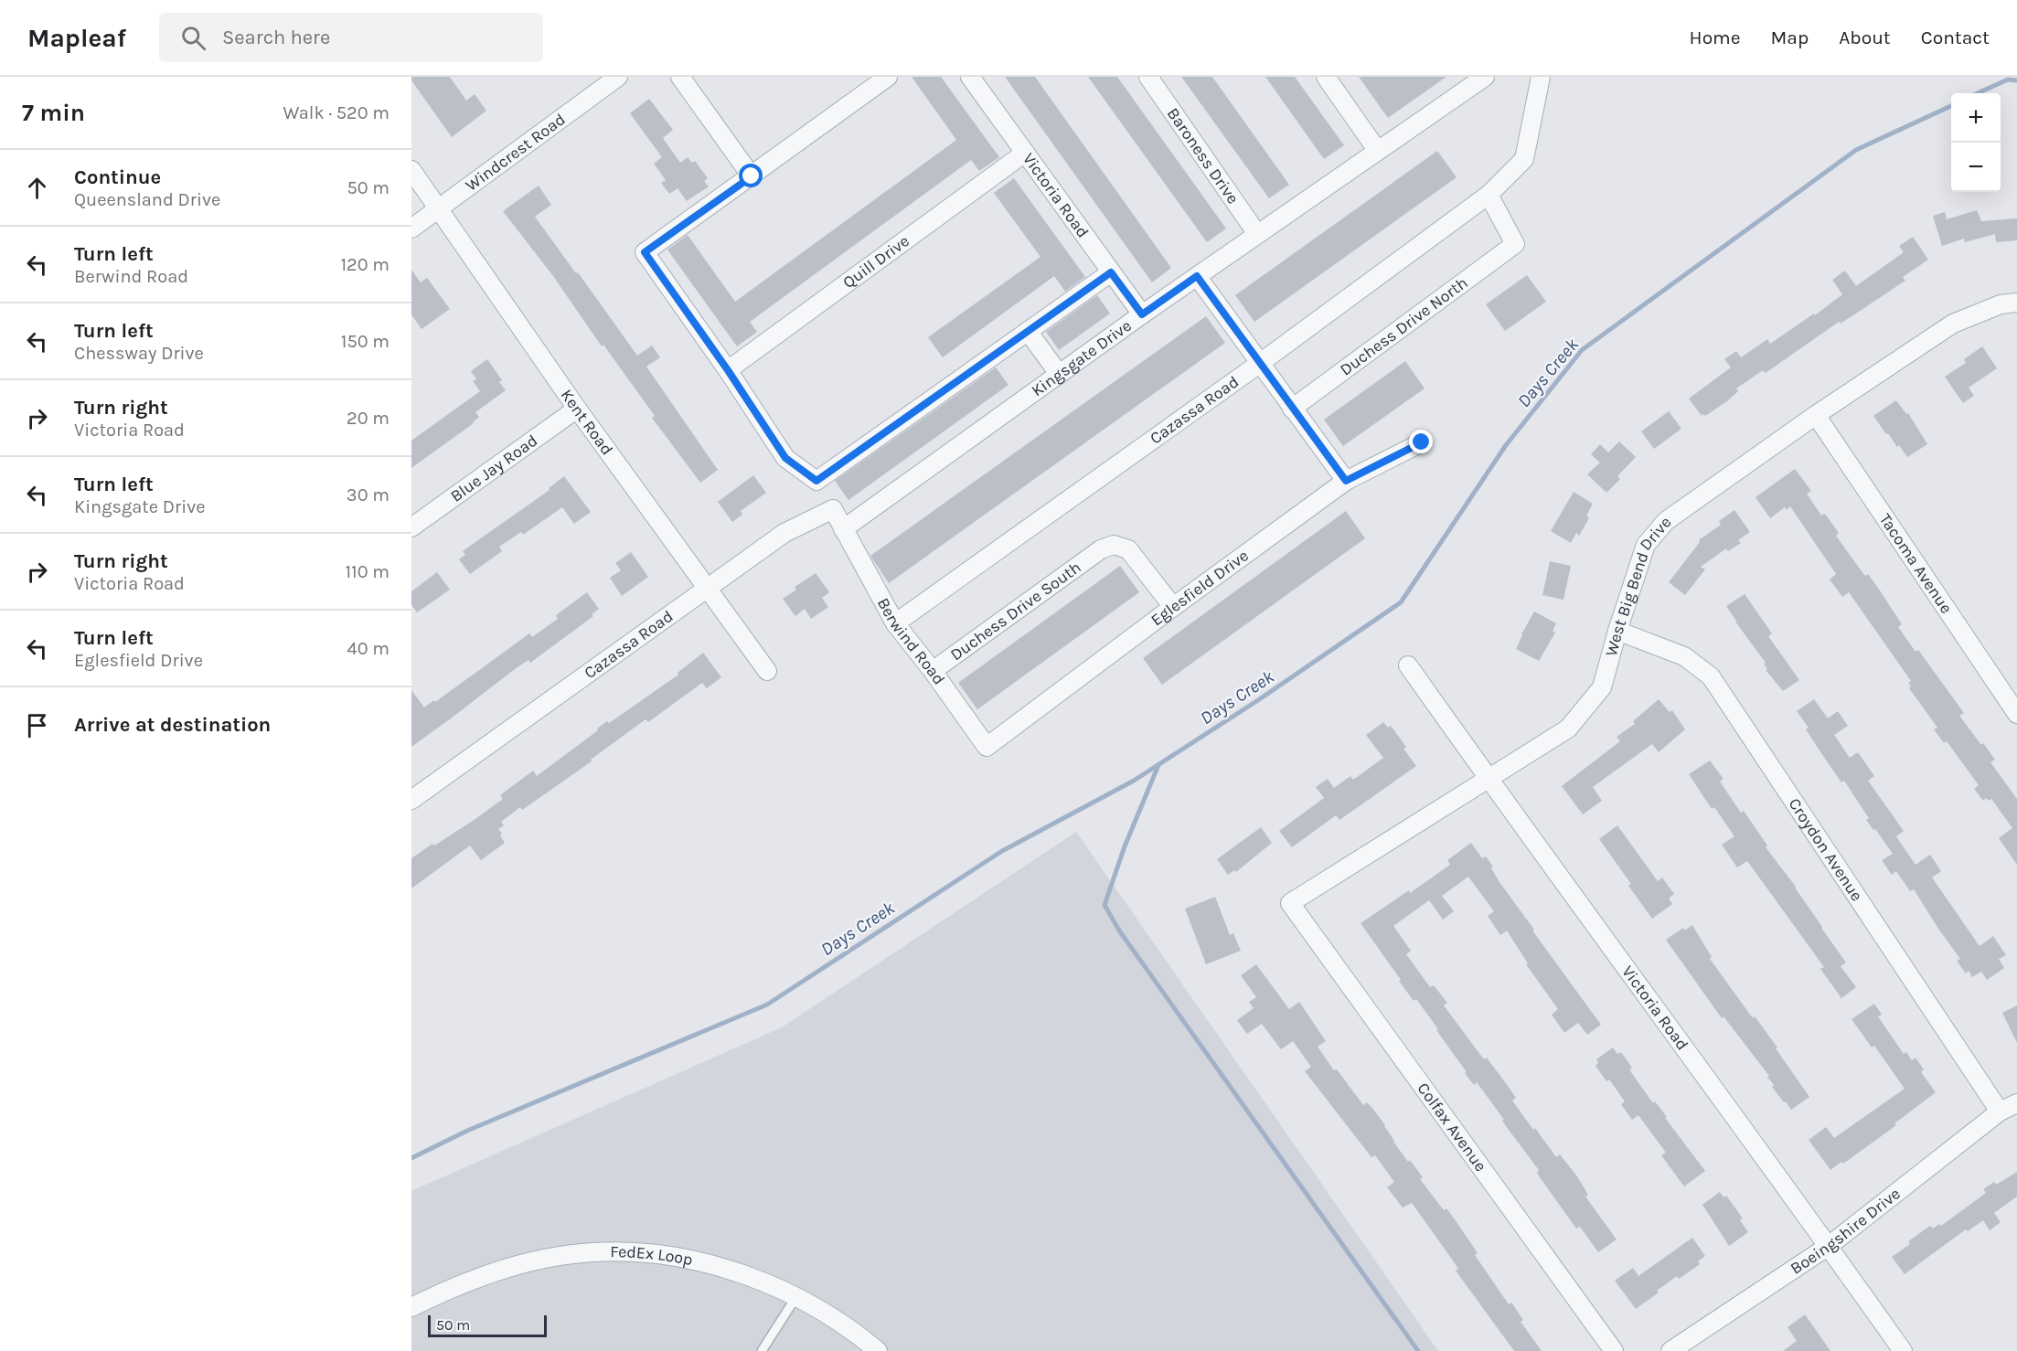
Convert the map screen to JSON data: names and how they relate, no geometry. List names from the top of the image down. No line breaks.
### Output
{"streets":{"street":["Windcrest Road","Baroness Drive","Victoria Road","Quill Drive","Duchess Drive North","Kingsgate Drive","Cazassa Road","Kent Road","Blue Jay Road","Tacoma Avenue","Eglesfield Drive","West Big Bend Drive","Duchess Drive South","Berwind Road","Croydon Avenue","Colfax Avenue","Boeingshire Drive","FedEx Loop"]},"crossings":[["Windcrest Road","Kent Road"],["Baroness Drive","Kingsgate Drive"],["Victoria Road","Quill Drive"],["Victoria Road","Kingsgate Drive"],["Victoria Road","West Big Bend Drive"],["Victoria Road","Boeingshire Drive"],["Duchess Drive North","Cazassa Road"],["Kingsgate Drive","Cazassa Road"],["Kingsgate Drive","Berwind Road"],["Cazassa Road","Kent Road"],["Cazassa Road","Berwind Road"],["Kent Road","Blue Jay Road"],["Tacoma Avenue","West Big Bend Drive"],["Eglesfield Drive","Duchess Drive South"],["Eglesfield Drive","Berwind Road"],["West Big Bend Drive","Croydon Avenue"],["West Big Bend Drive","Colfax Avenue"],["Duchess Drive South","Berwind Road"],["Croydon Avenue","Boeingshire Drive"]],"water":["Days Creek"],"scale_bar":"50 m","page":{"header":"Mapleaf","search":"Search here","nav":["Home","Map","About","Contact"],"heading":["7 min","Walk · 520 m"],"map_buttons":["+","−"],"list":[["Continue","Queensland Drive","50 m"],["Turn left","Berwind Road","120 m"],["Turn left","Chessway Drive","150 m"],["Turn right","Victoria Road","20 m"],["Turn left","Kingsgate Drive","30 m"],["Turn right","Victoria Road","110 m"],["Turn left","Eglesfield Drive","40 m"],"Arrive at destination"],"scale":"50 m"}}
